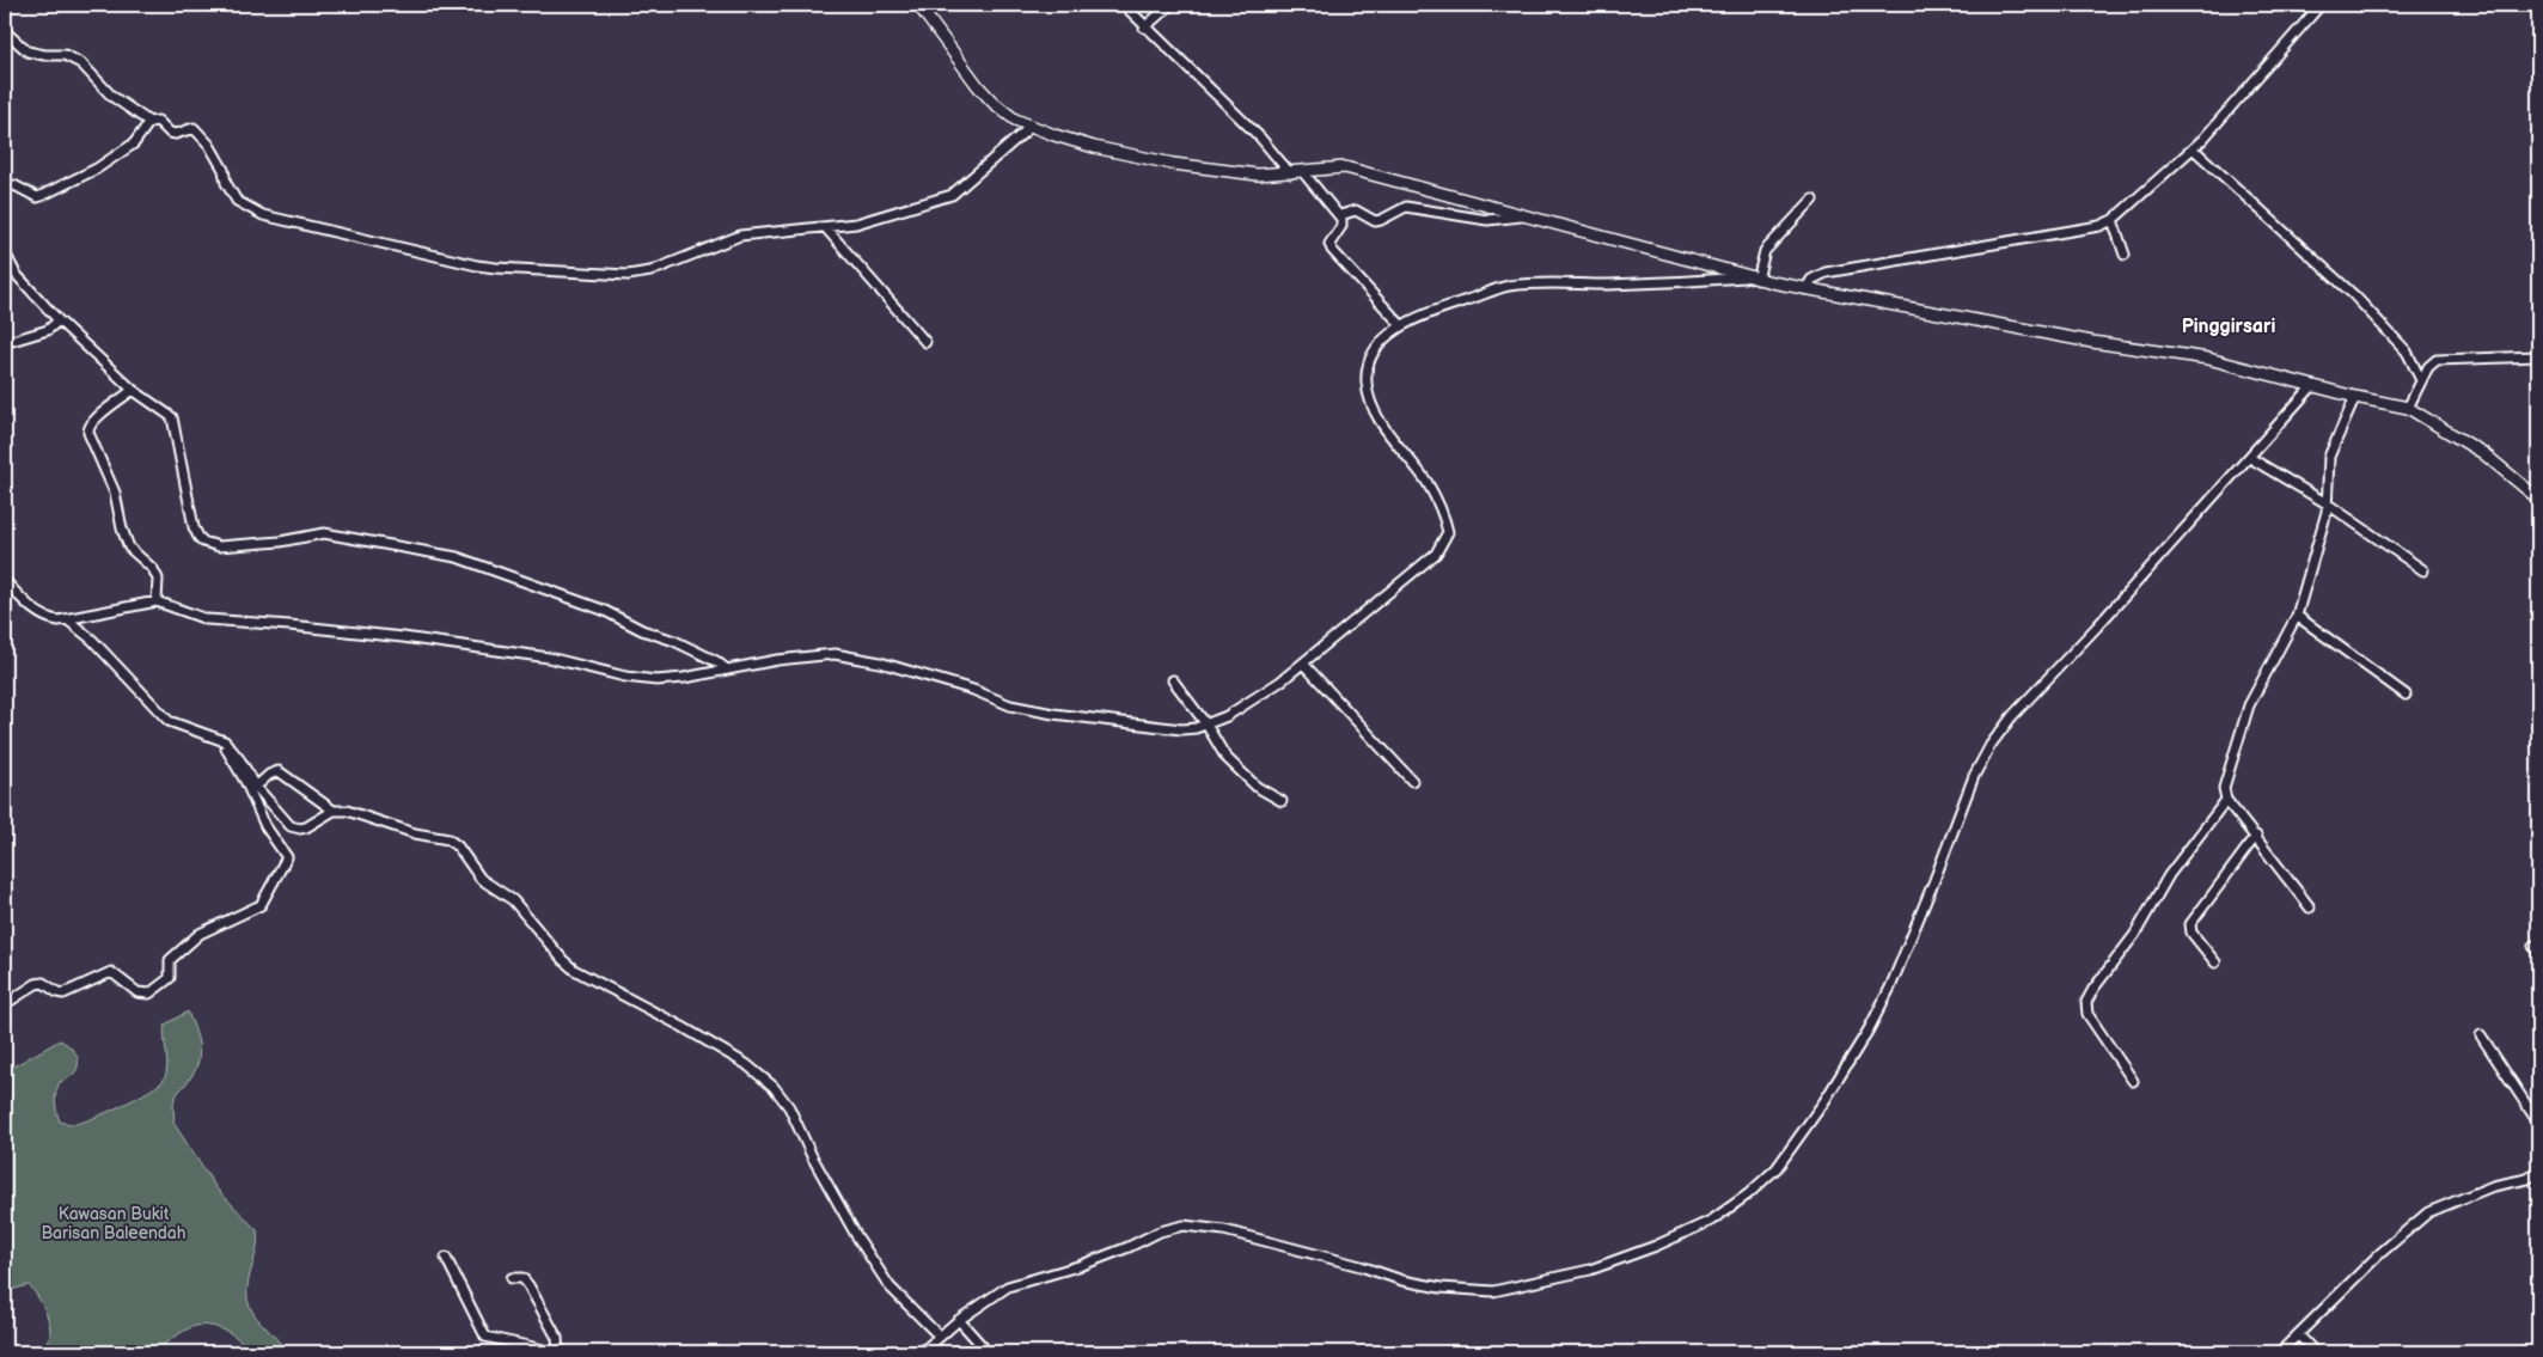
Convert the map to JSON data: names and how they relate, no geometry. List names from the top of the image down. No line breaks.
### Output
{"districts":["Pinggirsari"],"parks":["Kawasan Bukit Barisan Baleendah"]}
